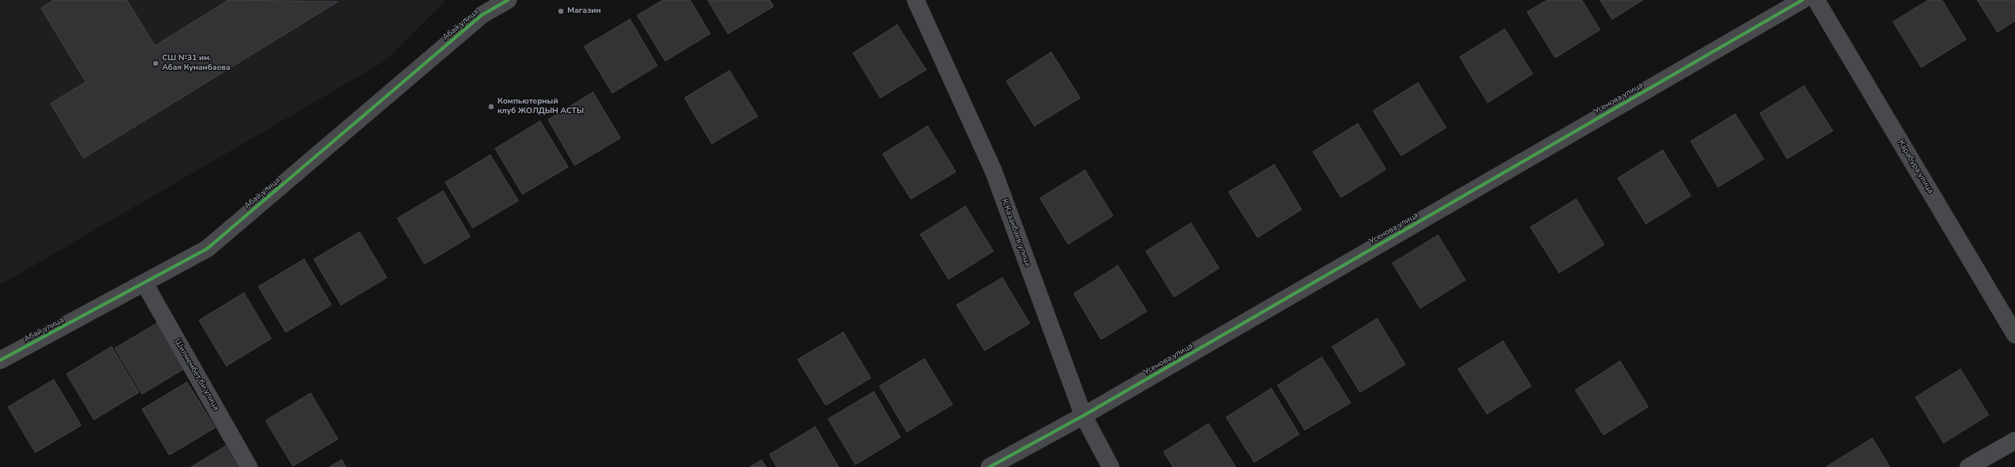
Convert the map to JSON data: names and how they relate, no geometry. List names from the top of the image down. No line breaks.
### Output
{"streets":{"street":["Абай улица","Усенова улица","Карабура улица","К.Казакбаев улица","Шилмембет би улица"]},"crossings":[["Абай улица","Шилмембет би улица"],["Усенова улица","К.Казакбаев улица"]],"places":["Магазин","СШ №31 им. Абая Кунанбаева","Компьютерный клуб ЖОЛДЫН АСТЫ"]}
